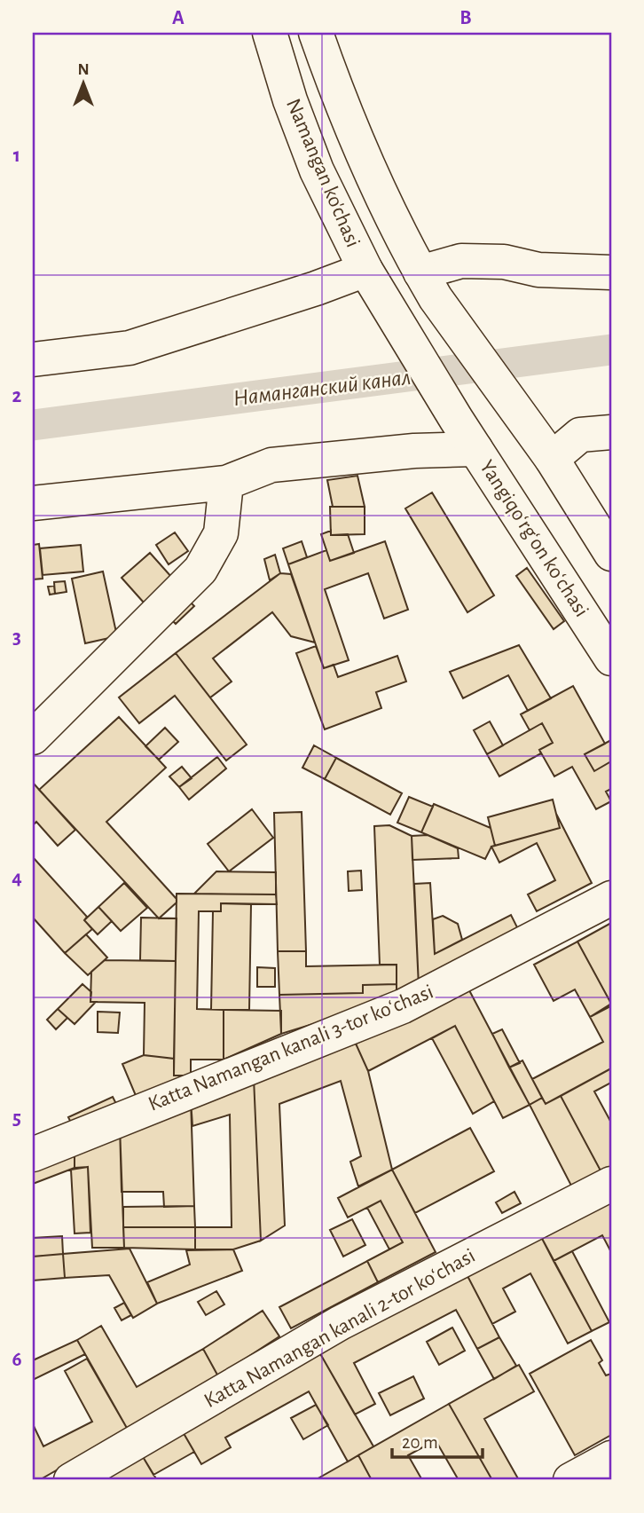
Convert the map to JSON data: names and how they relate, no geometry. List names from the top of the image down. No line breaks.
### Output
{"streets":{"street":["Namangan ko'chasi","Yangiqoʻrgʻon koʻchasi","Katta Namangan kanali 3-tor koʻchasi","Katta Namangan kanali 2-tor koʻchasi"]},"crossings":[["Namangan ko'chasi","Yangiqoʻrgʻon koʻchasi"]],"water":["Наманганский канал"],"scale_bar":"20 m","north":"top","grid":{"columns":["A","B"],"rows":["1","2","3","4","5","6"]}}
